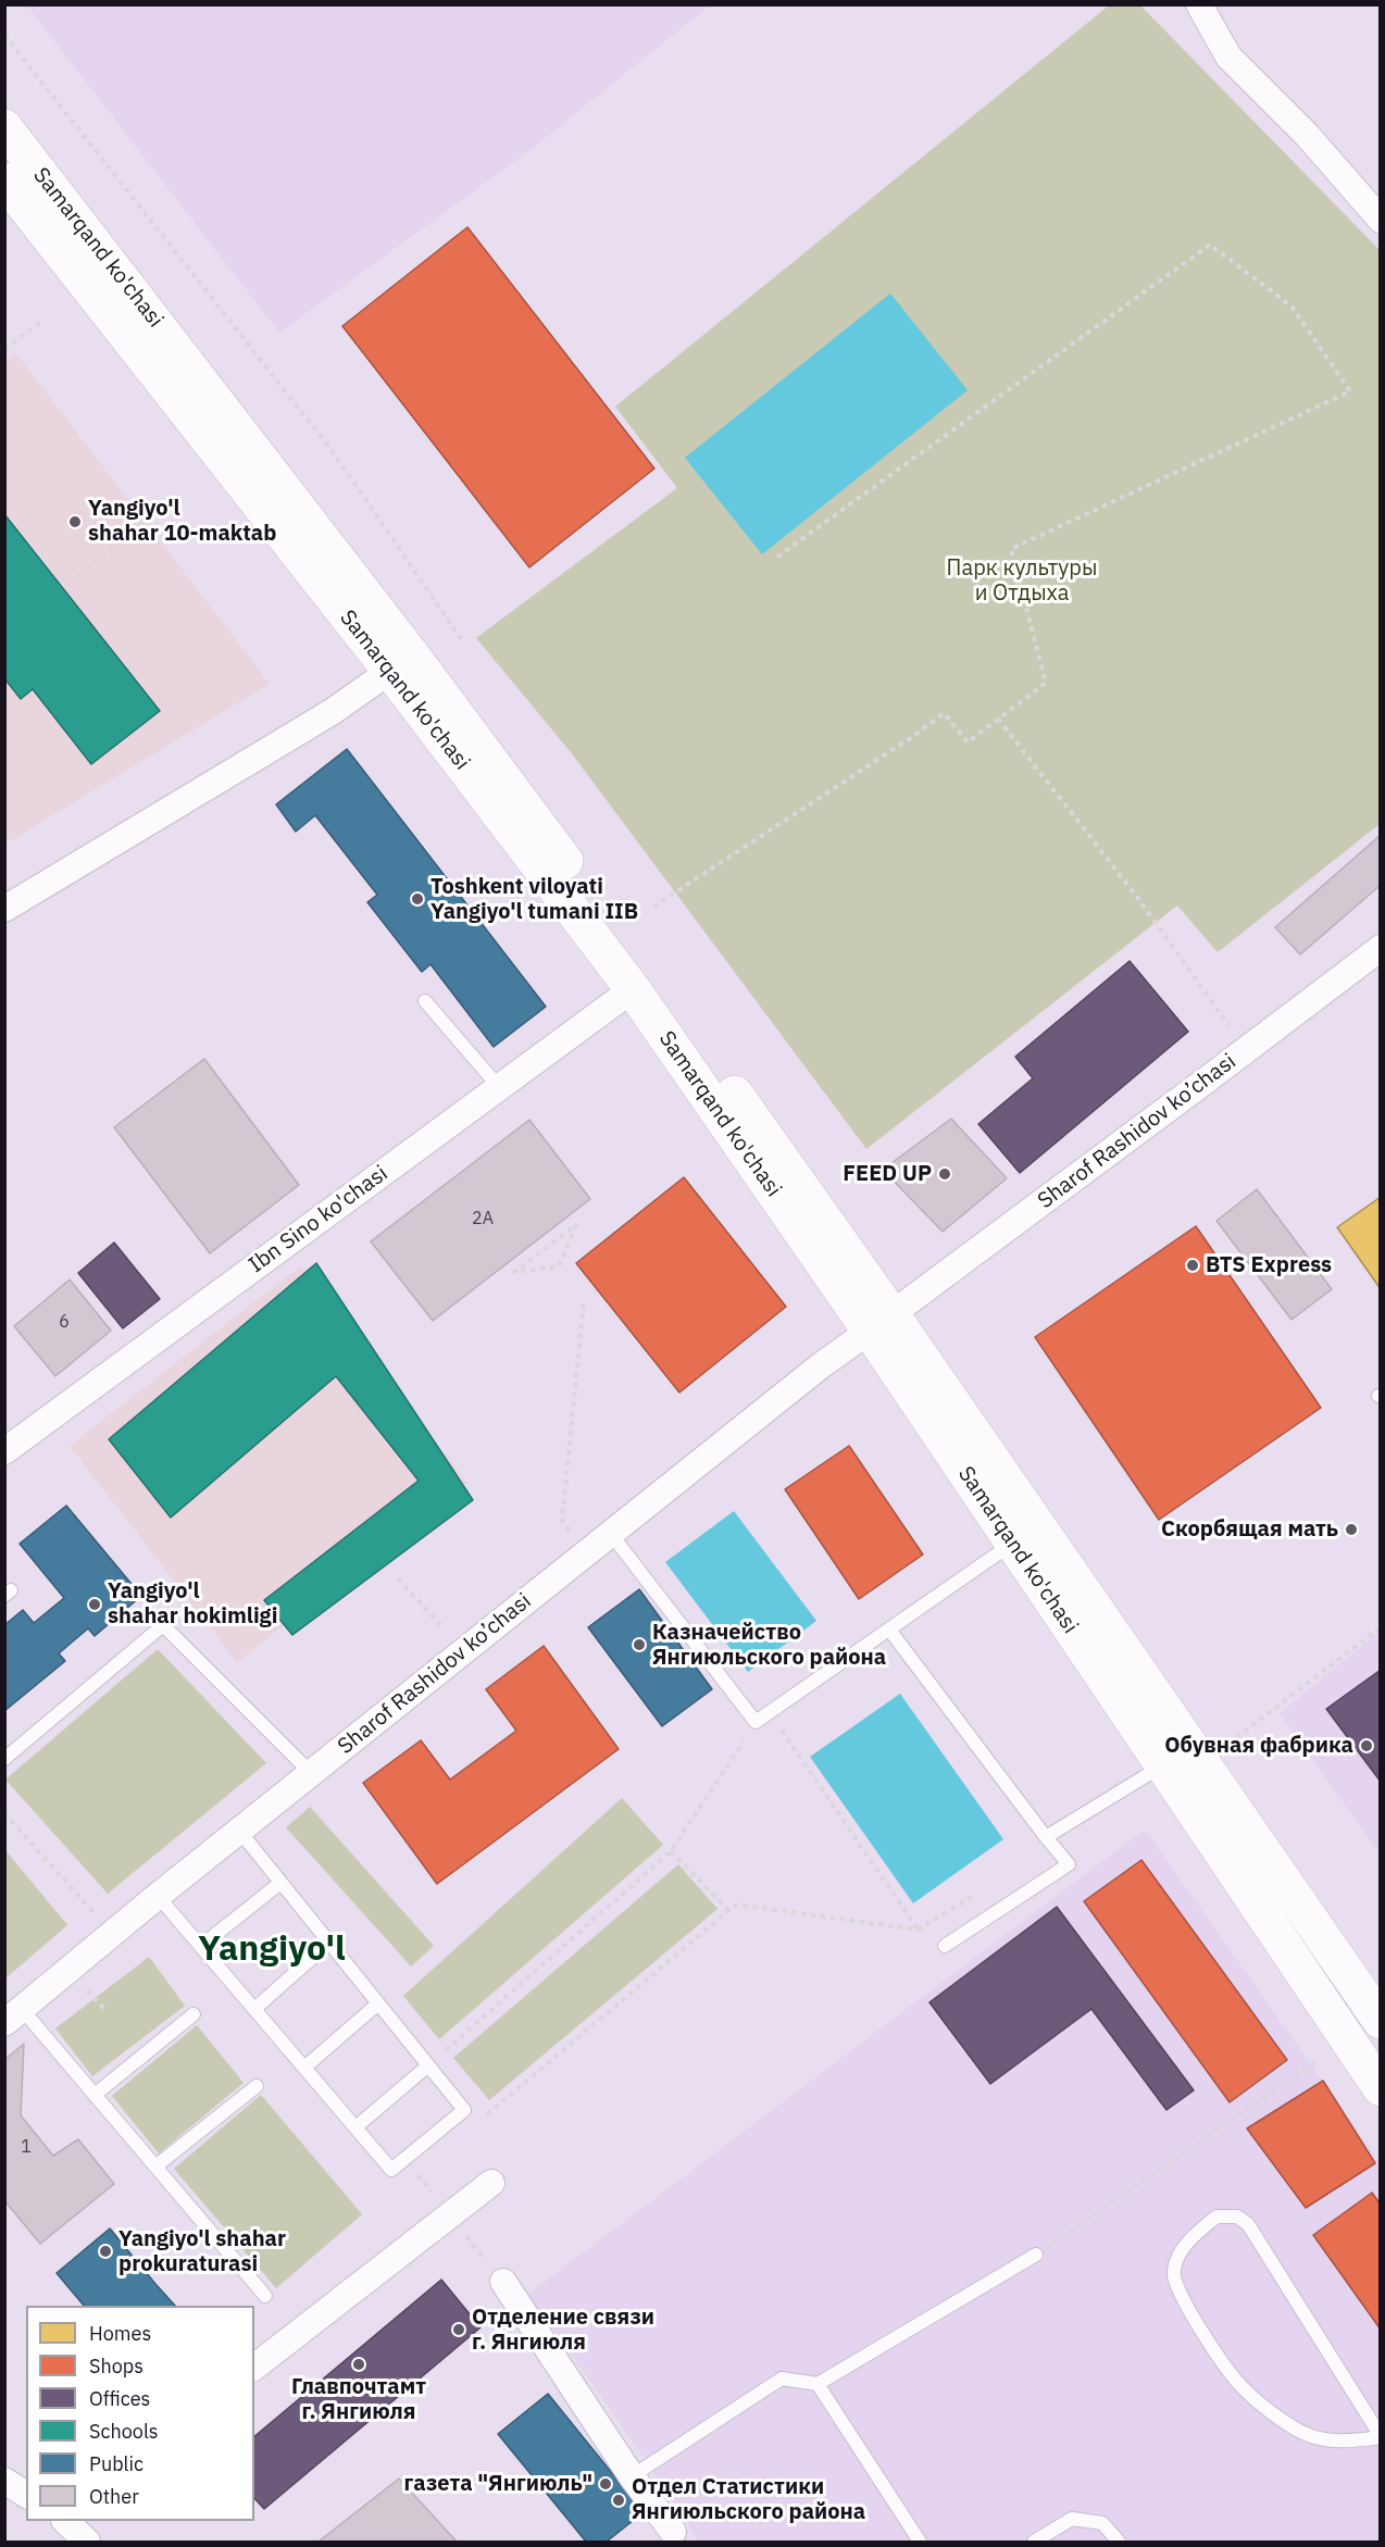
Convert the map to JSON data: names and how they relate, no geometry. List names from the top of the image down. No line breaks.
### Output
{"streets":{"main road":["Samarqand ko'chasi"],"street":["Sharof Rashidov ko’chasi","Ibn Sino ko'chasi"]},"crossings":[["Samarqand ko'chasi","Sharof Rashidov ko’chasi"],["Samarqand ko'chasi","Ibn Sino ko'chasi"]],"districts":["Yangiyo'l"],"parks":["Парк культуры и Отдыха"],"places":["Yangiyo'l shahar 10-maktab","Toshkent viloyati Yangiyo'l tumani IIB","FEED UP","BTS Express","Скорбящая мать","Yangiyo'l shahar hokimligi","Казначейство Янгиюльского района","Обувная фабрика","Yangiyo'l shahar prokuraturasi","Отделение связи г. Янгиюля","Главпочтамт г. Янгиюля","газета \"Янгиюль\"","Отдел Статистики Янгиюльского района"],"house_numbers":["2А","6","1"],"legend":["Homes","Shops","Offices","Schools","Public","Other"]}
